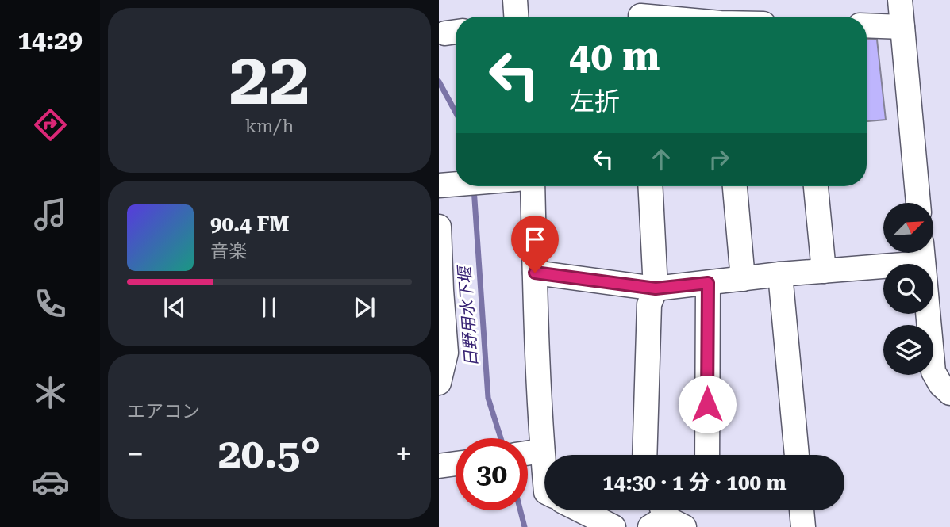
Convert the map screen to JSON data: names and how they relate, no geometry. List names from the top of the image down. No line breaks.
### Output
{"water":["日野用水下堰"],"north":"top right","page":{"tabs":"14:29","tile":[["22","km/h"],"エアコン"],"turn":["40 m","左折"],"song":["90.4 FM","音楽"],"heat":["−","20.5°","+"],"limit":"30","trip":"14:30 · 1 分 · 100 m"}}
